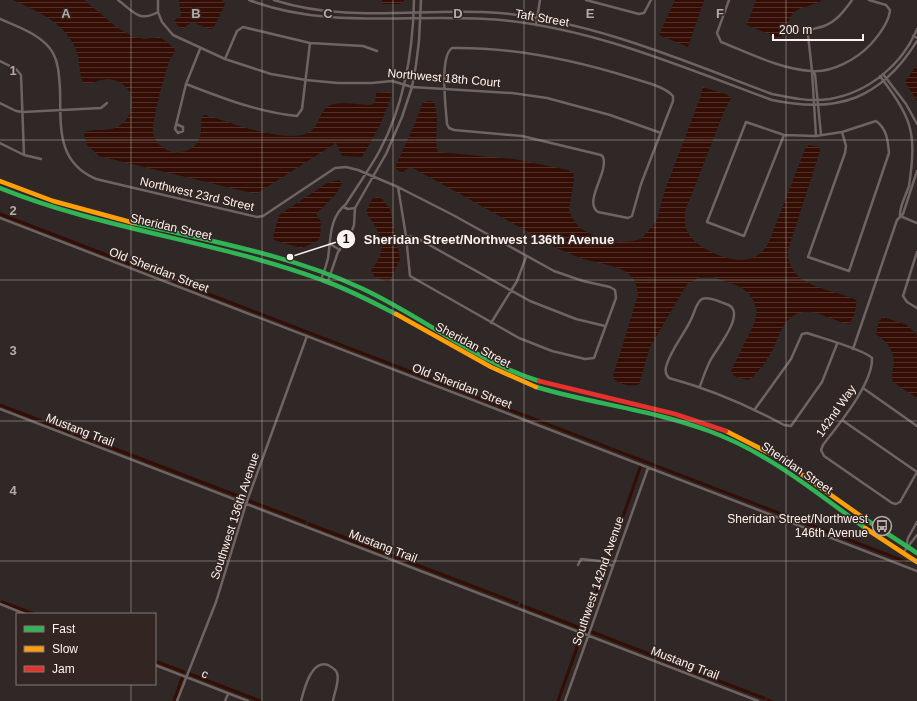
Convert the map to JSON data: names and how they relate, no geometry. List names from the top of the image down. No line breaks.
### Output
{"streets":{"main road":["Sheridan Street"],"street":["Taft Street","Northwest 18th Court","Northwest 23rd Street","Old Sheridan Street","142nd Way","Mustang Trail","Southwest 136th Avenue","Southwest 142nd Avenue","c"]},"crossings":[["Old Sheridan Street","Southwest 136th Avenue"],["Old Sheridan Street","Southwest 142nd Avenue"],["Mustang Trail","Southwest 136th Avenue"],["Mustang Trail","Southwest 142nd Avenue"],["Southwest 136th Avenue","c"]],"places":{"other":["Sheridan Street/Northwest 136th Avenue"],"bus stop":["Sheridan Street/Northwest 146th Avenue"]},"legend":["Fast","Slow","Jam"],"scale_bar":"200 m","grid":{"columns":["A","B","C","D","E","F"],"rows":["1","2","3","4"]}}
